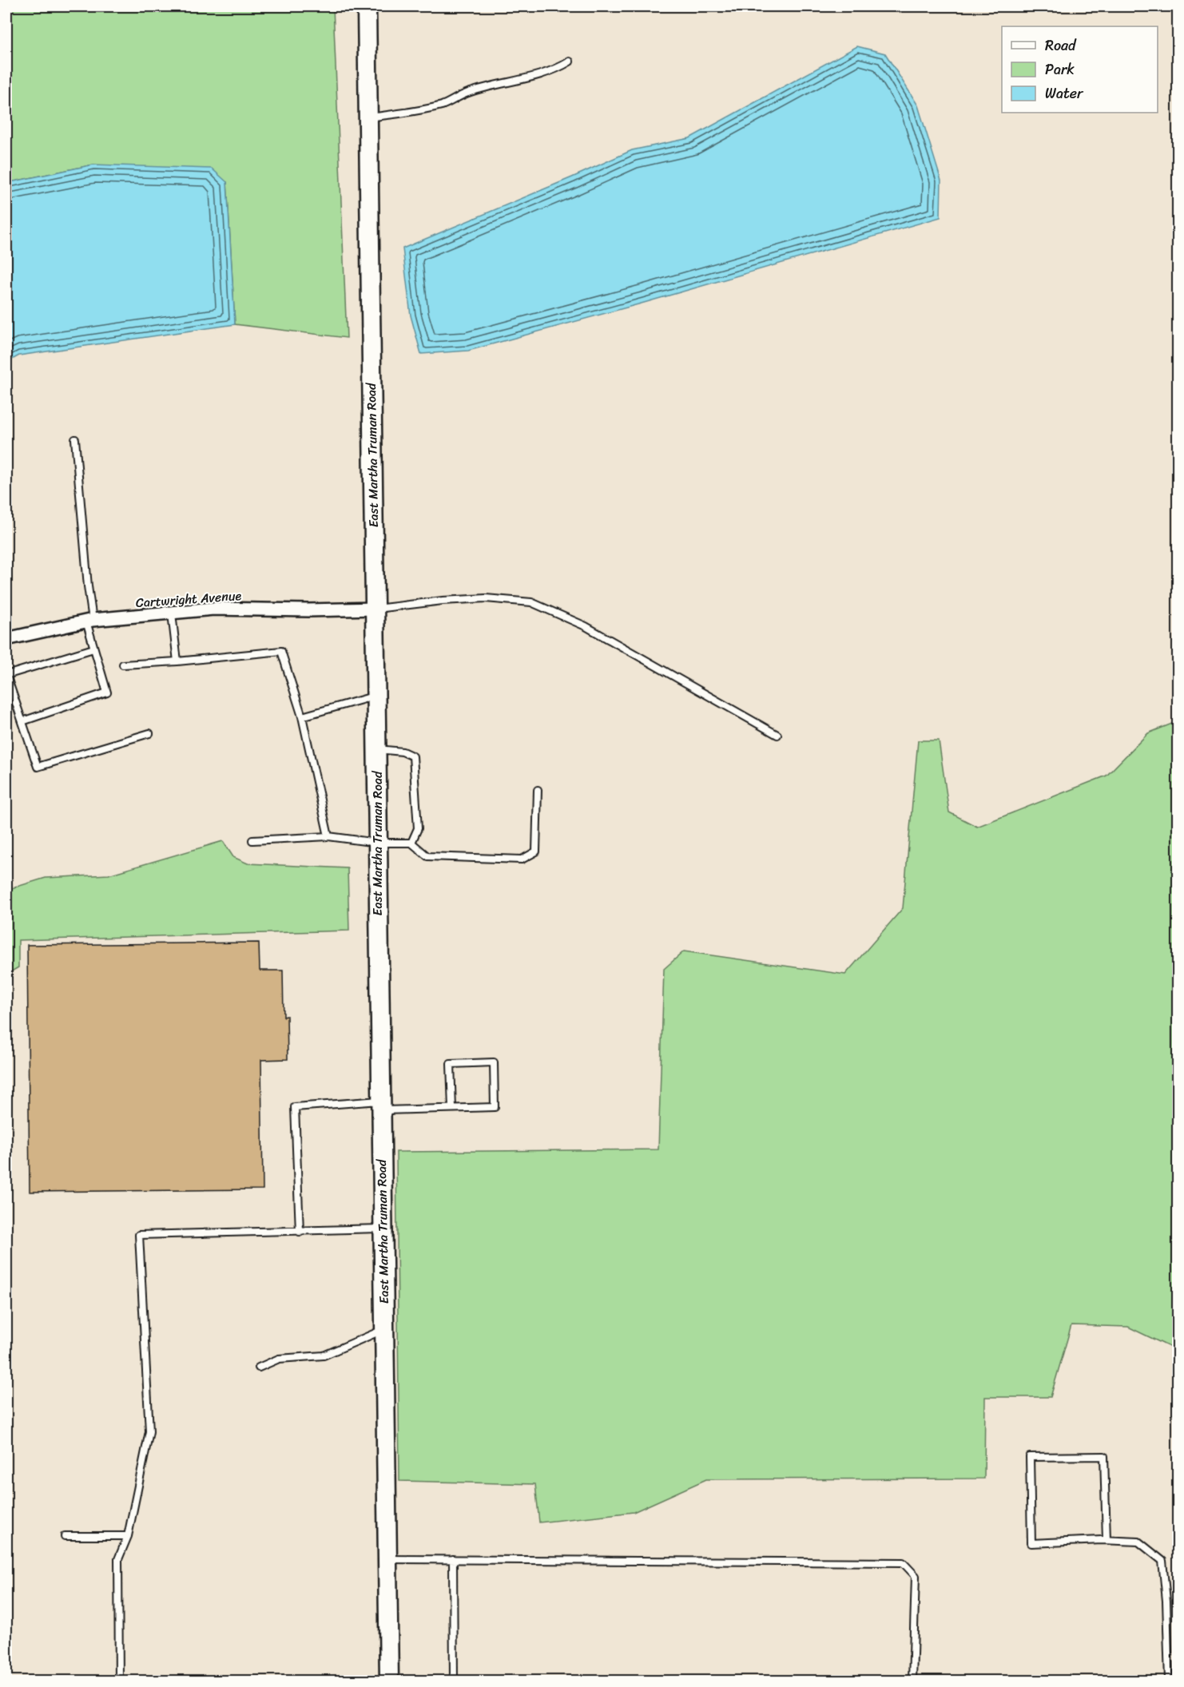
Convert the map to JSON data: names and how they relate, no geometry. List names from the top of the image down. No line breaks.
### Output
{"streets":{"main road":["East Martha Truman Road"],"street":["Cartwright Avenue"]},"crossings":[["East Martha Truman Road","Cartwright Avenue"]],"legend":["Road","Park","Water"]}
